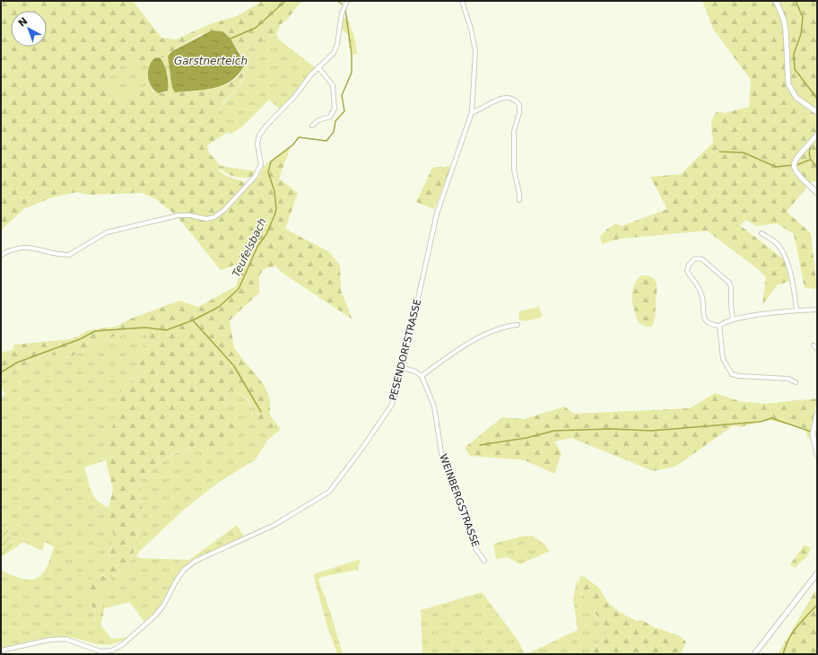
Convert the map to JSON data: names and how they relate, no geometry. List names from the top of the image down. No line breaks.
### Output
{"streets":{"street":["PESENDORFSTRASSE","WEINBERGSTRASSE"]},"water":["Garstnerteich","Teufelsbach"],"north":"top left"}
